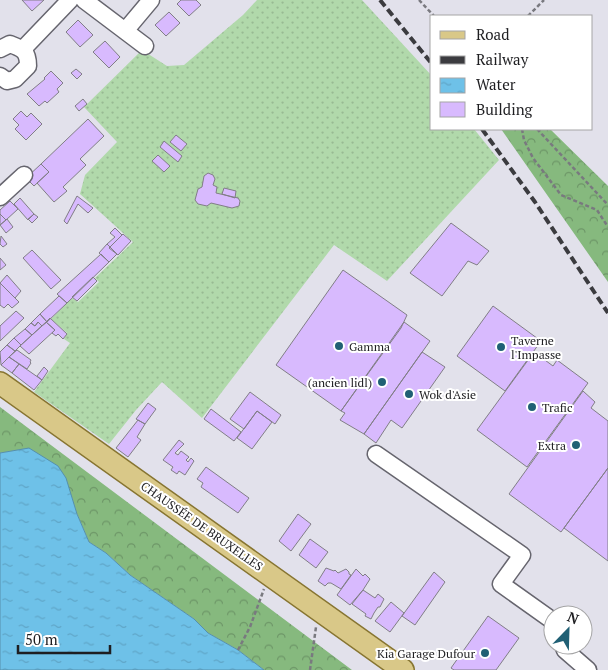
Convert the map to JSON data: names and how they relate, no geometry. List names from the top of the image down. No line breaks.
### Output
{"streets":{"main road":["CHAUSSÉE DE BRUXELLES"]},"places":["Gamma","Taverne l'Impasse","(ancien lidl)","Wok d'Asie","Trafic","Extra","Kia Garage Dufour"],"legend":["Road","Railway","Water","Building"],"scale_bar":"50 m","north":"top right"}
